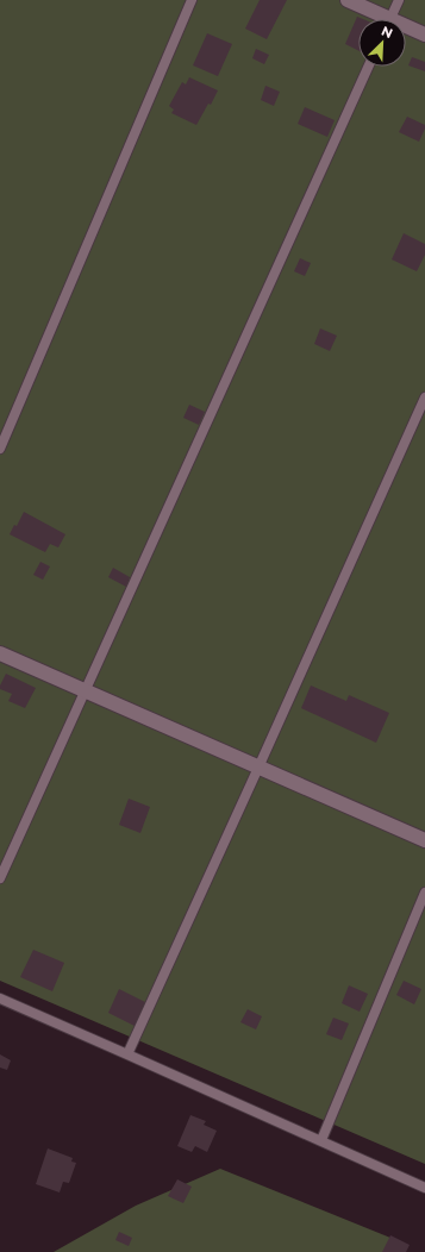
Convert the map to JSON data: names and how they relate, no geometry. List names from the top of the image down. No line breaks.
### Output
{"north":"top right"}
